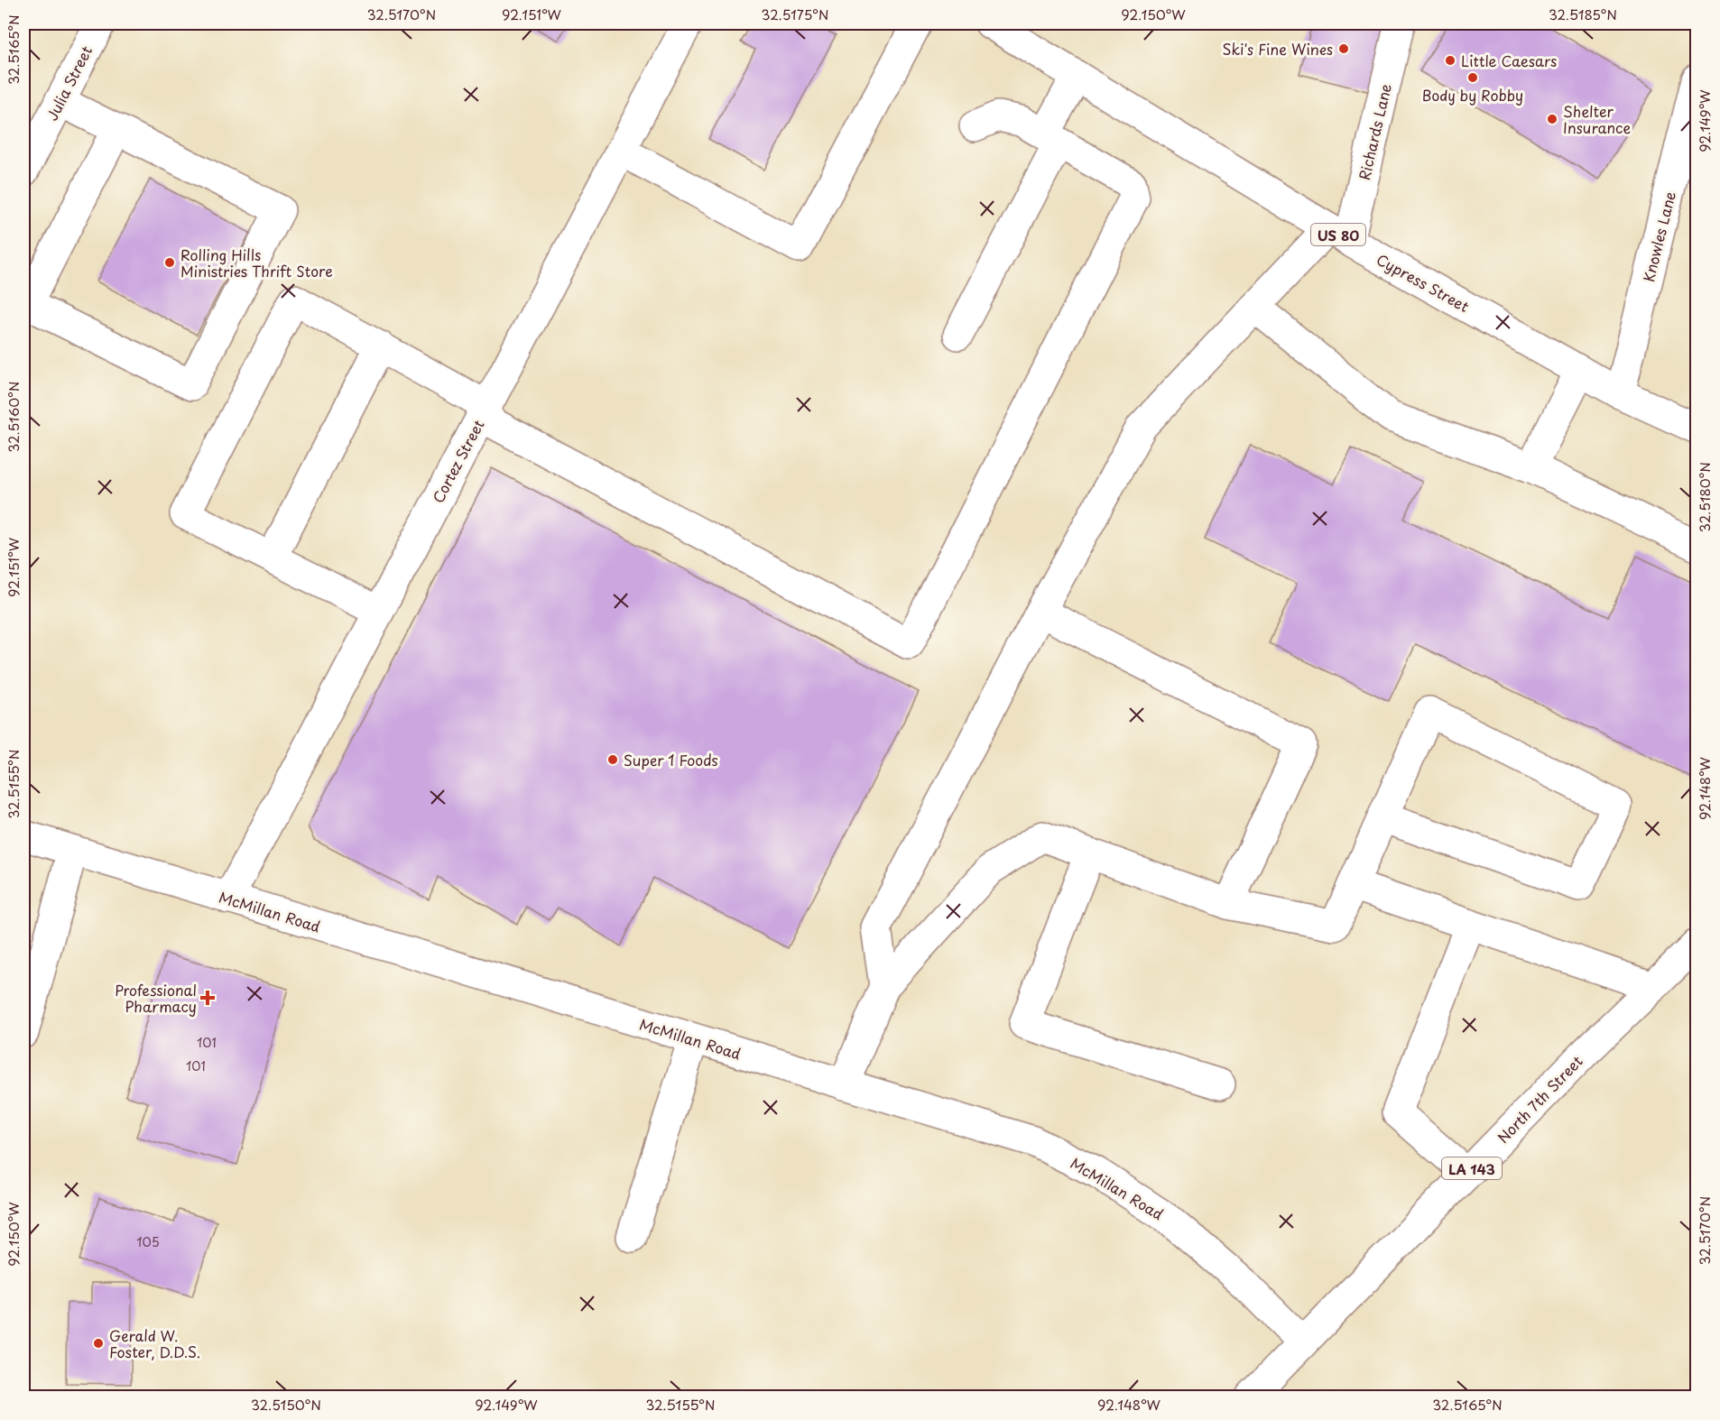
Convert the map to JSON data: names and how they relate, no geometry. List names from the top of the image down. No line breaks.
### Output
{"streets":{"street":["Julia Street","Richards Lane","US 80","Knowles Lane","Cypress Street","Cortez Street","McMillan Road","North 7th Street","LA 143"]},"crossings":[["Richards Lane","Cypress Street"],["Knowles Lane","Cypress Street"],["Cortez Street","McMillan Road"],["McMillan Road","North 7th Street"]],"places":{"other":["Ski's Fine Wines","Little Caesars","Body by Robby","Shelter Insurance","Rolling Hills Ministries Thrift Store","Super 1 Foods","Gerald W. Foster, D.D.S."],"health":["Professional Pharmacy"]},"house_numbers":["101","101","105"],"coordinates":["32.5170°N","92.151°W","32.5175°N","92.150°W","32.5185°N","32.5165°N","92.149°W","32.5160°N","32.5180°N","32.5155°N","92.148°W","32.5150°N"]}
